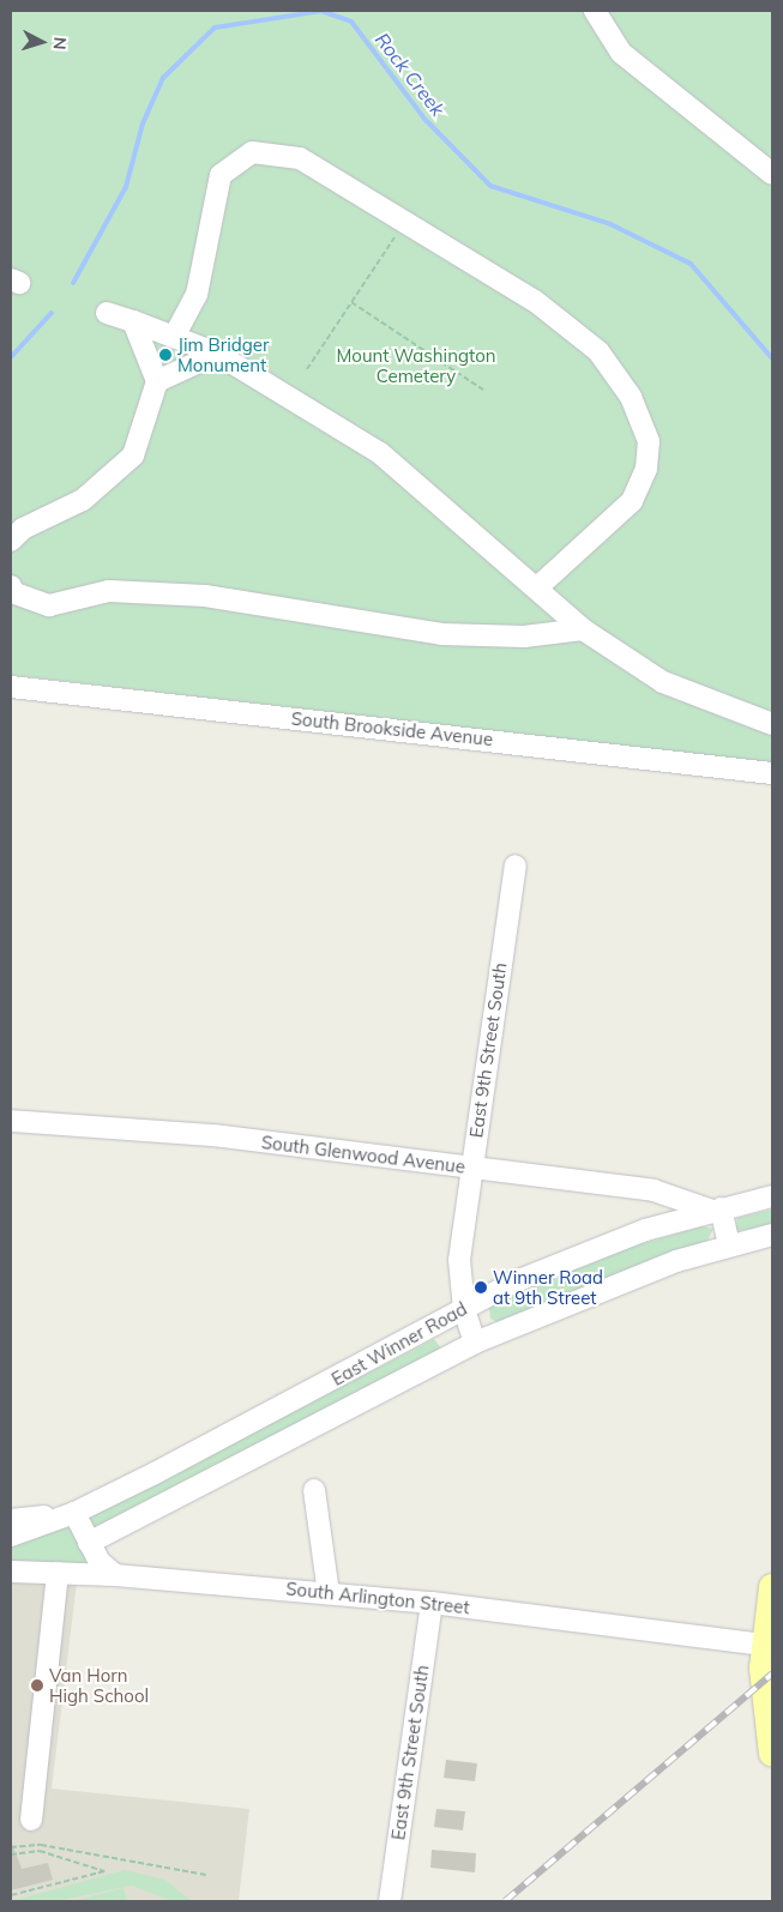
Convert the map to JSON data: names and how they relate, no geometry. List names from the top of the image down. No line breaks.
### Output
{"streets":{"street":["South Brookside Avenue","East 9th Street South","South Glenwood Avenue","East Winner Road","South Arlington Street"]},"crossings":[["East 9th Street South","South Glenwood Avenue"],["East 9th Street South","East Winner Road"],["East 9th Street South","South Arlington Street"],["South Glenwood Avenue","East Winner Road"]],"water":["Rock Creek"],"parks":["Mount Washington Cemetery"],"places":["Jim Bridger Monument","Winner Road at 9th Street","Van Horn High School"],"north":"right"}
